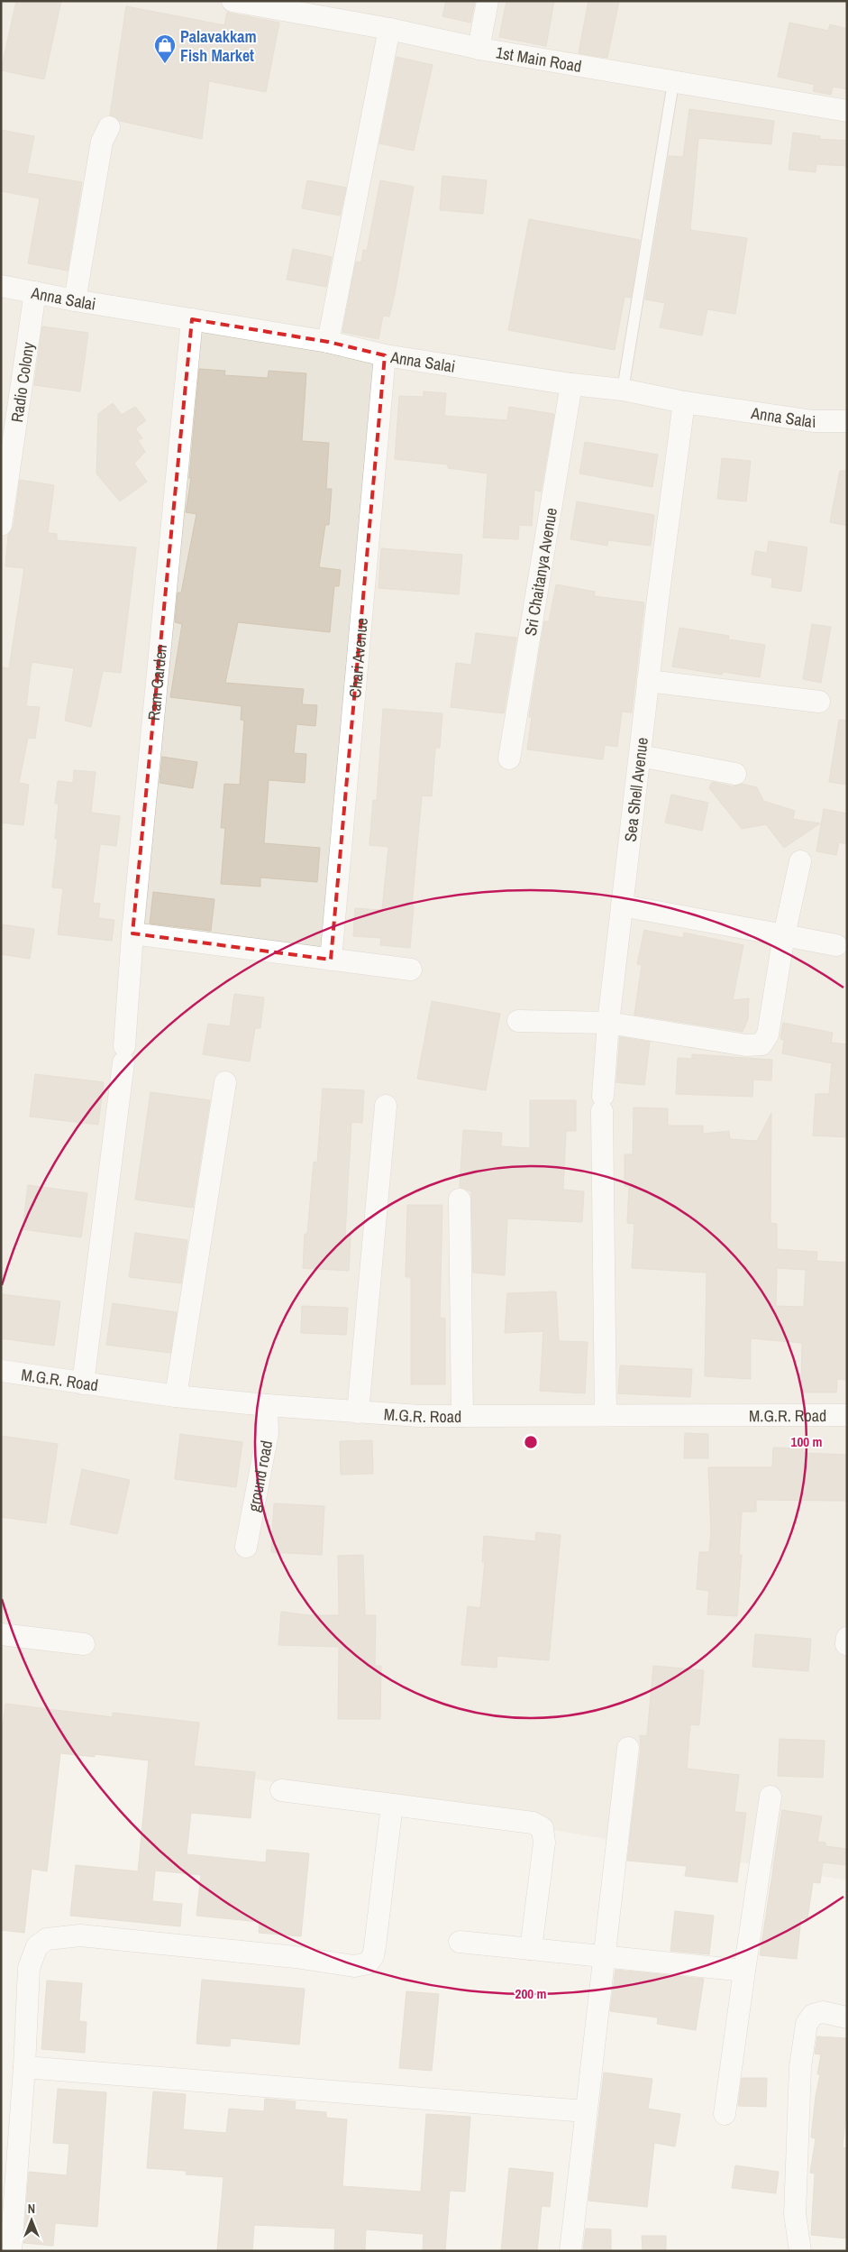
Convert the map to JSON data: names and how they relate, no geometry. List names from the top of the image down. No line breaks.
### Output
{"streets":{"street":["1st Main Road","Anna Salai","Radio Colony","Sri Chaitanya Avenue","Chari Avenue","Ram Garden","Sea Shell Avenue","M.G.R. Road","ground road"]},"crossings":[["Anna Salai","Radio Colony"],["Anna Salai","Sri Chaitanya Avenue"],["Anna Salai","Chari Avenue"],["Anna Salai","Ram Garden"],["Anna Salai","Sea Shell Avenue"],["Ram Garden","M.G.R. Road"],["Sea Shell Avenue","M.G.R. Road"],["M.G.R. Road","ground road"]],"places":{"shop":["Palavakkam Fish Market"]},"north":"top","rings":["100 m","200 m"]}
